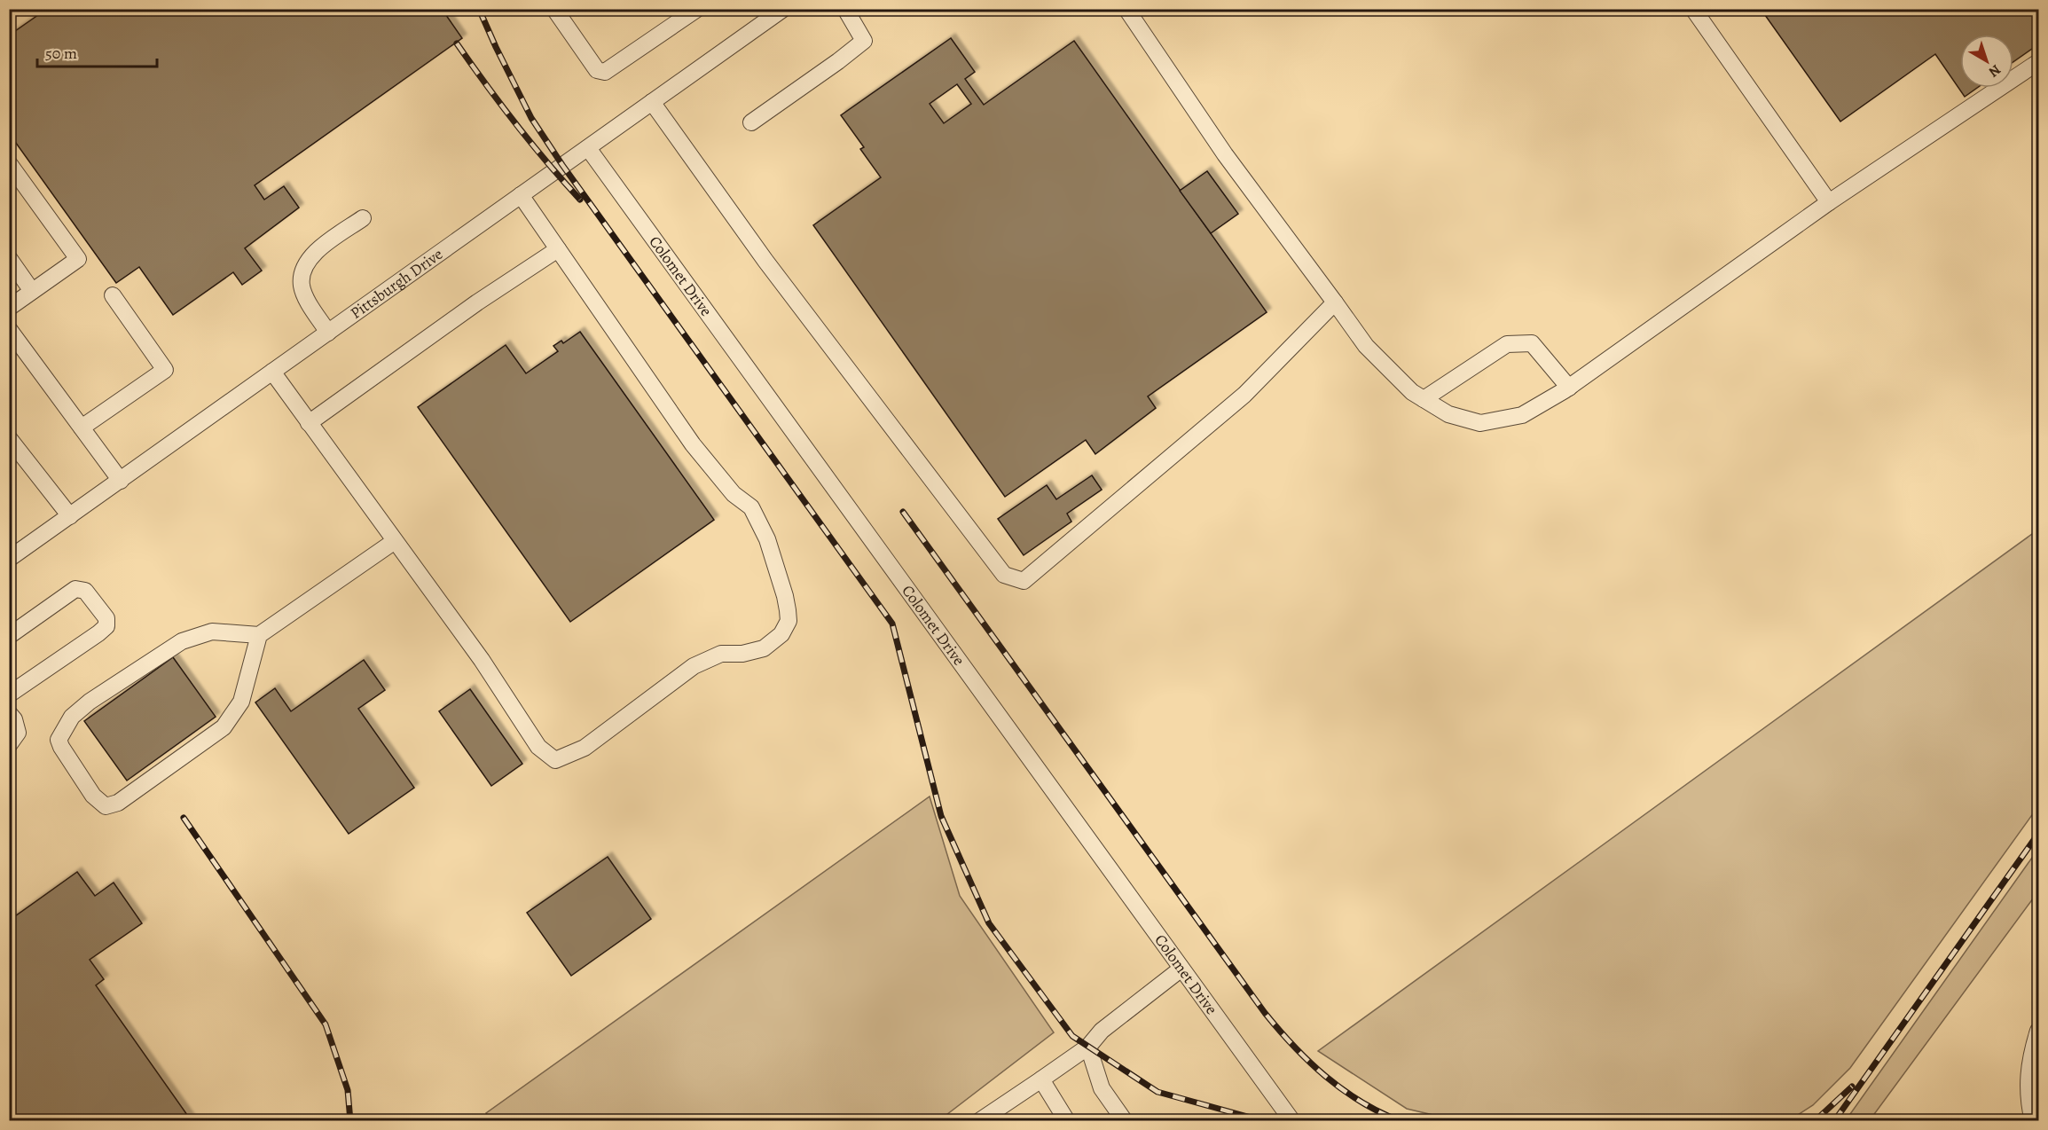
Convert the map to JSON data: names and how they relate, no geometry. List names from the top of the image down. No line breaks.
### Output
{"streets":{"street":["Colomet Drive","Pittsburgh Drive"]},"crossings":[["Colomet Drive","Pittsburgh Drive"]],"scale_bar":"50 m","north":"bottom right"}
